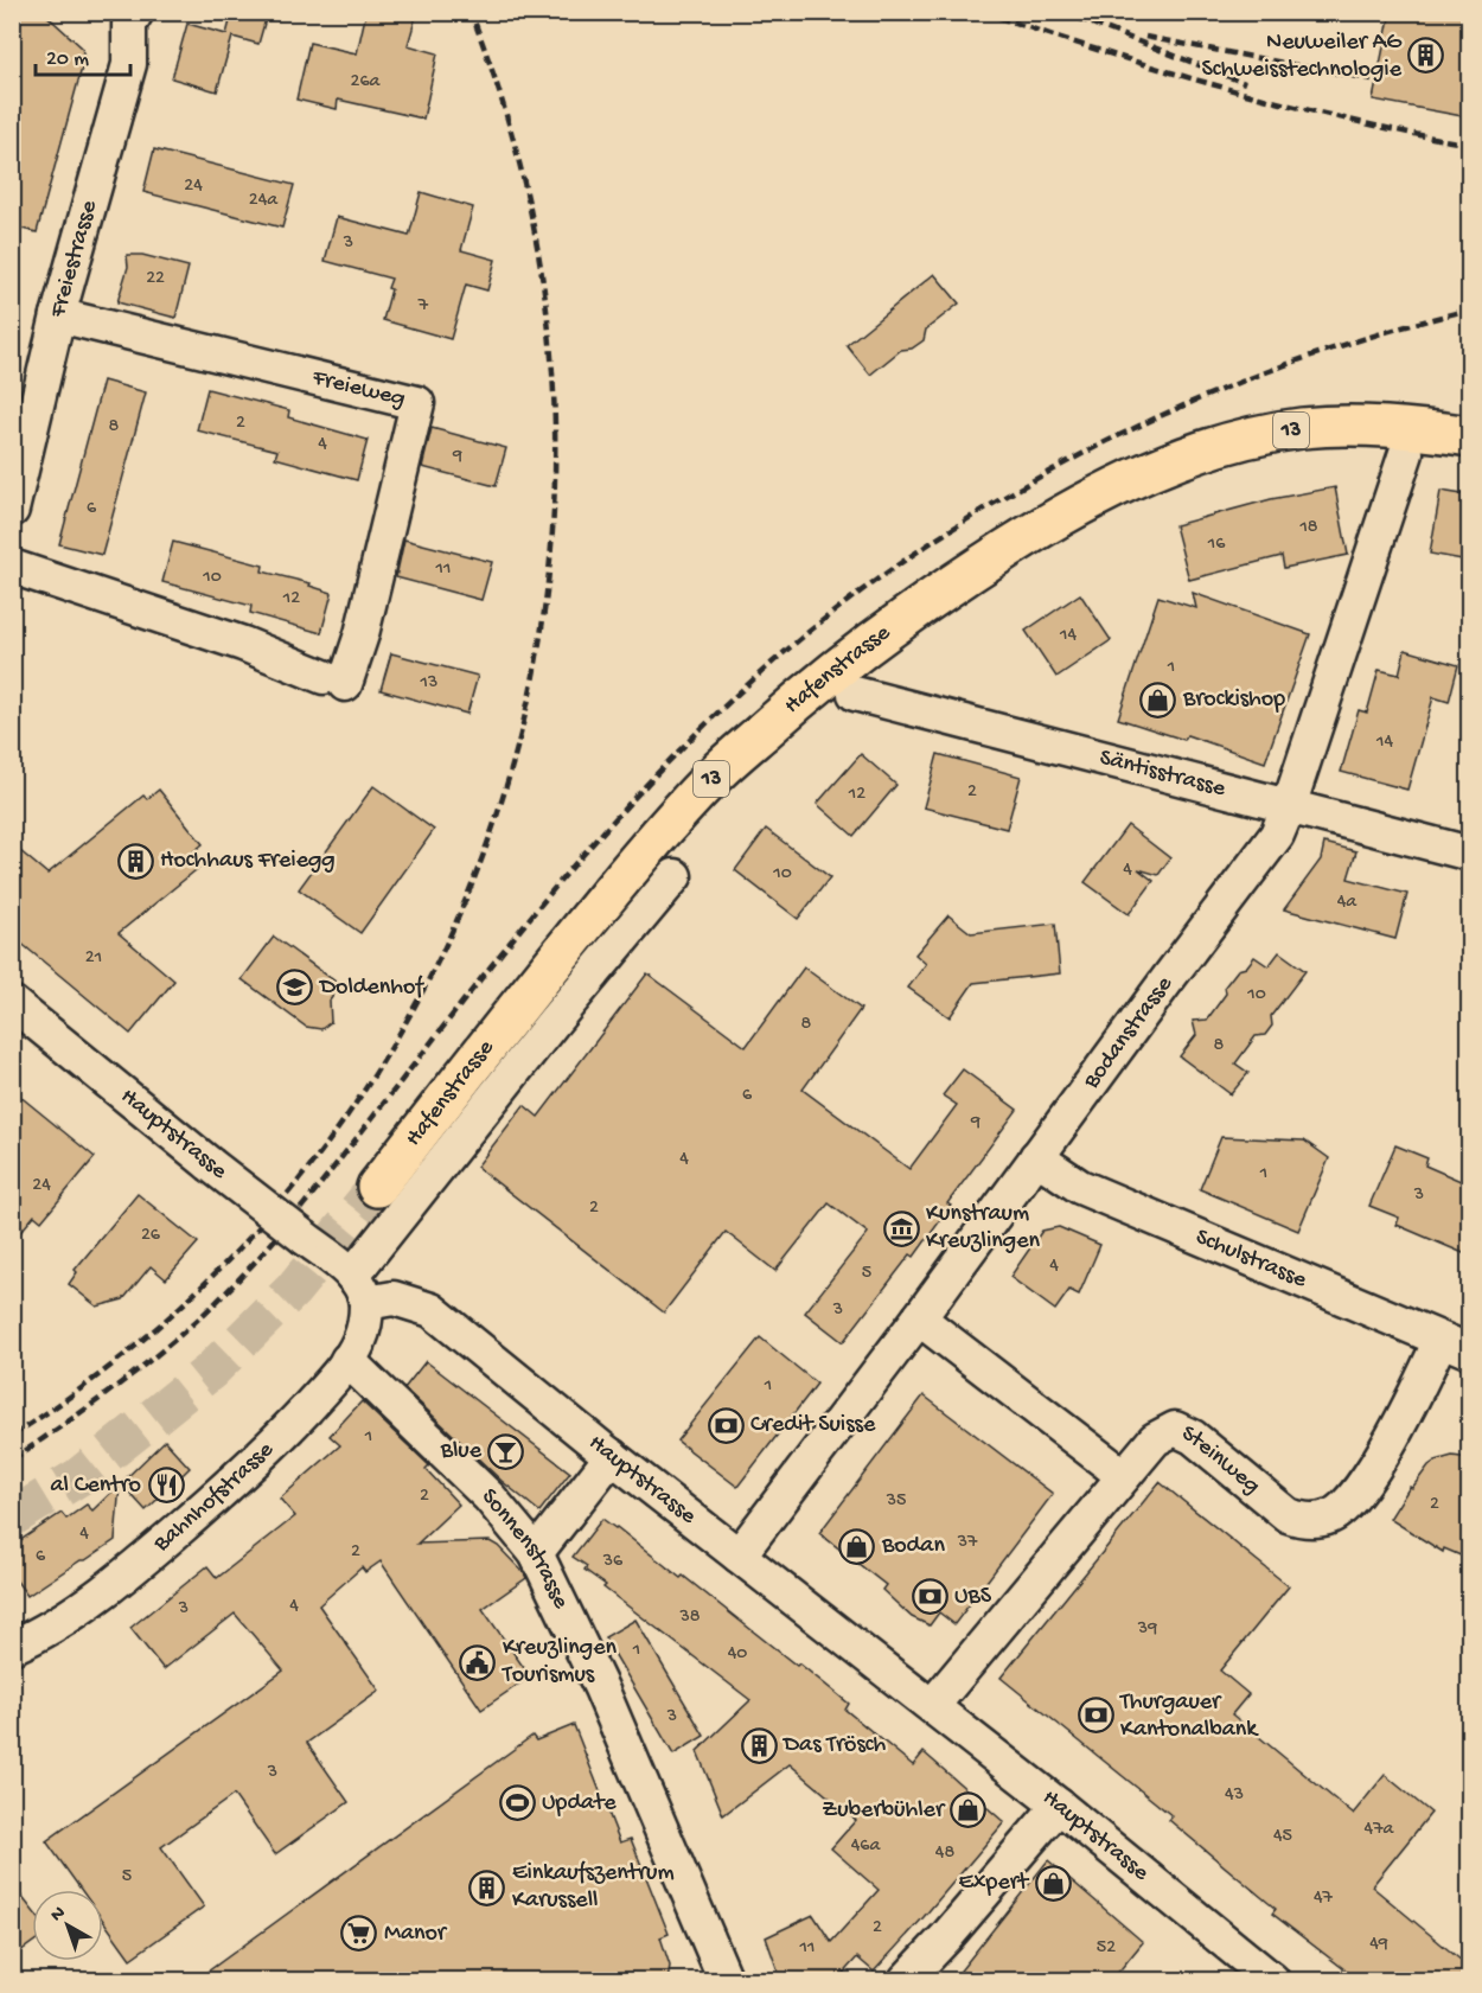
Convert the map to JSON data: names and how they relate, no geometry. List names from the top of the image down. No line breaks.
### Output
{"streets":{"main road":["13","Hafenstrasse"],"street":["Freiestrasse","Freieweg","Säntisstrasse","Bodanstrasse","Hauptstrasse","Schulstrasse","Steinweg","Bahnhofstrasse","Sonnenstrasse"]},"crossings":[["Freiestrasse","Freieweg"],["Hafenstrasse","Hauptstrasse"],["Hafenstrasse","Bahnhofstrasse"],["Säntisstrasse","Bodanstrasse"],["Bodanstrasse","Hauptstrasse"],["Bodanstrasse","Schulstrasse"],["Hauptstrasse","Steinweg"],["Hauptstrasse","Bahnhofstrasse"],["Schulstrasse","Steinweg"],["Bahnhofstrasse","Sonnenstrasse"]],"places":{"building":["Neuweiler AG Schweisstechnologie","Hochhaus Freiegg","Das Trösch","Einkaufszentrum Karussell"],"shop":["Brockishop","Bodan","Zuberbühler","Expert"],"school or university":["Doldenhof"],"museum":["Kunstraum Kreuzlingen"],"bank":["Credit Suisse","UBS","Thurgauer Kantonalbank"],"bar":["Blue"],"restaurant":["al Centro"],"public building":["Kreuzlingen Tourismus"],"sports":["Update"],"supermarket":["Manor"]},"house_numbers":["26a","24","24a","3","22","7","2","8","4","9","6","18","16","11","10","12","14","1","13","14","2","12","4","10","4a","21","10","8","8","6","9","4","1","24","3","2","26","4","5","3","1","1","2","35","2","4","37","2","6","36","4","3","38","39","1","40","3","3","43","47a","45","46a","48","5","47","2","49","11","52"],"scale_bar":"20 m","north":"top left"}
